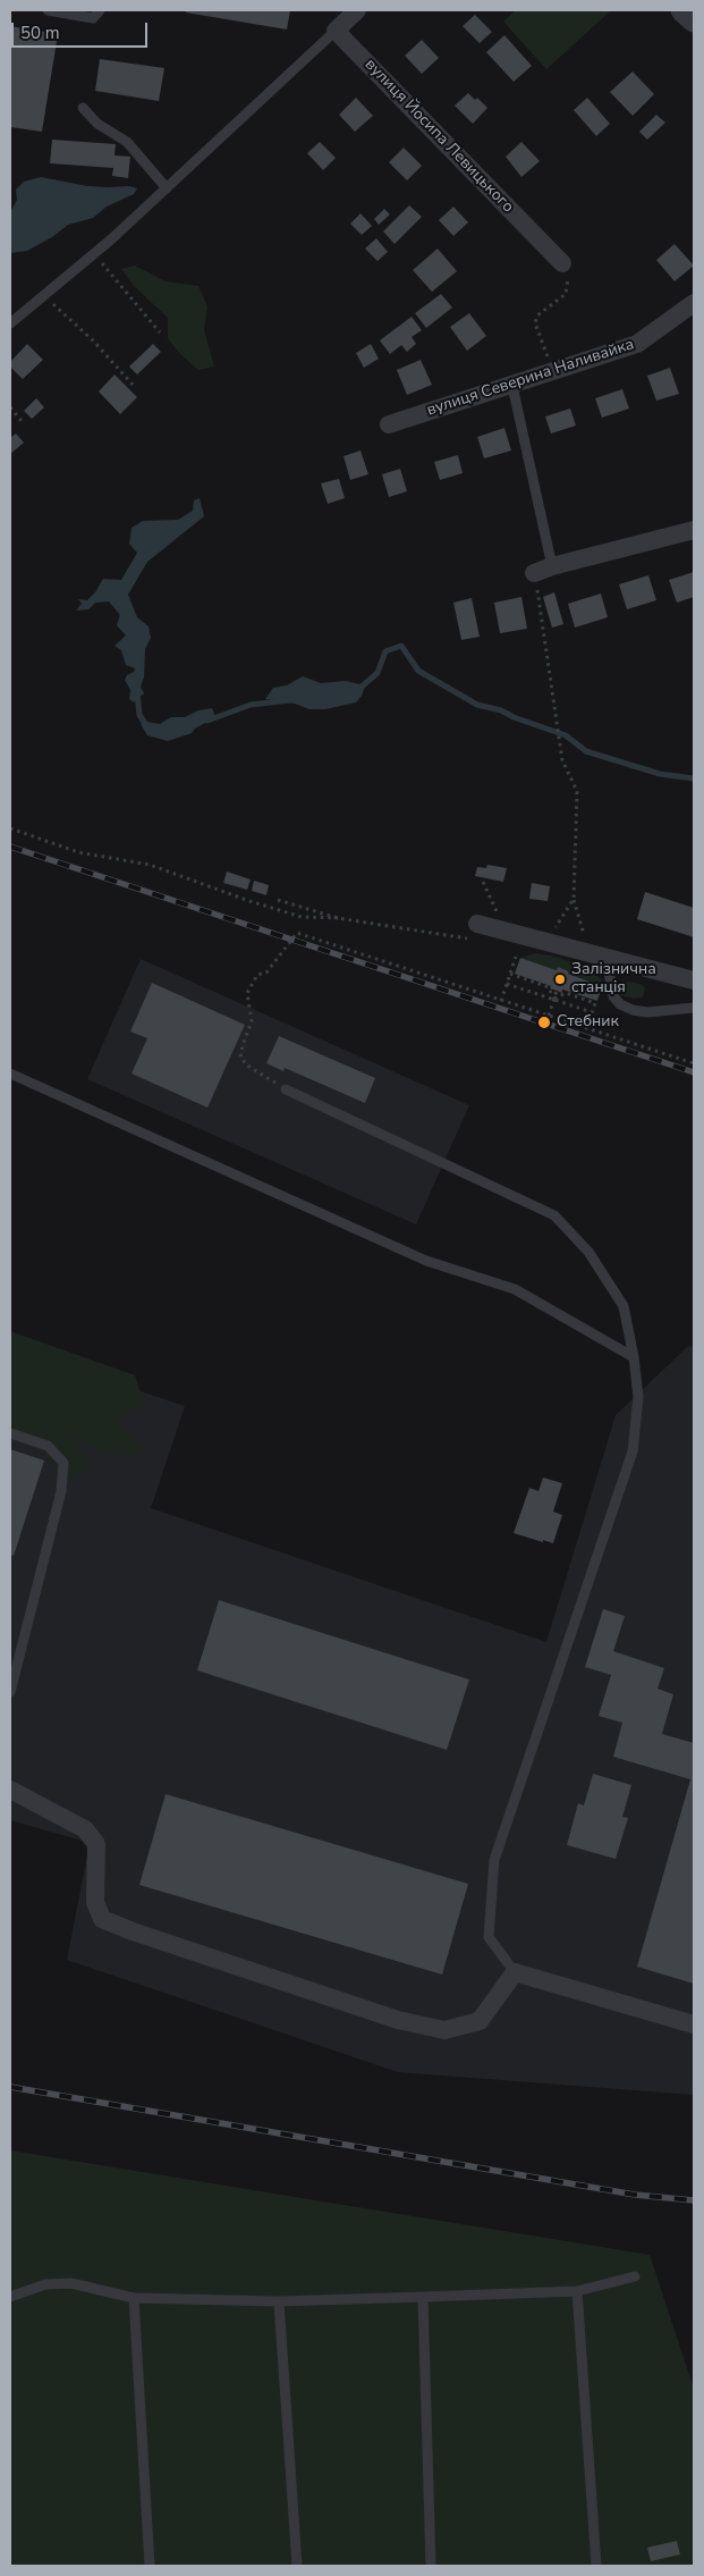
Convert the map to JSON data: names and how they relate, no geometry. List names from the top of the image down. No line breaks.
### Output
{"streets":{"street":["вулиця Йосипа Левицького","вулиця Северина Наливайка"]},"places":["Залізнична станція","Стебник"],"scale_bar":"50 m"}
